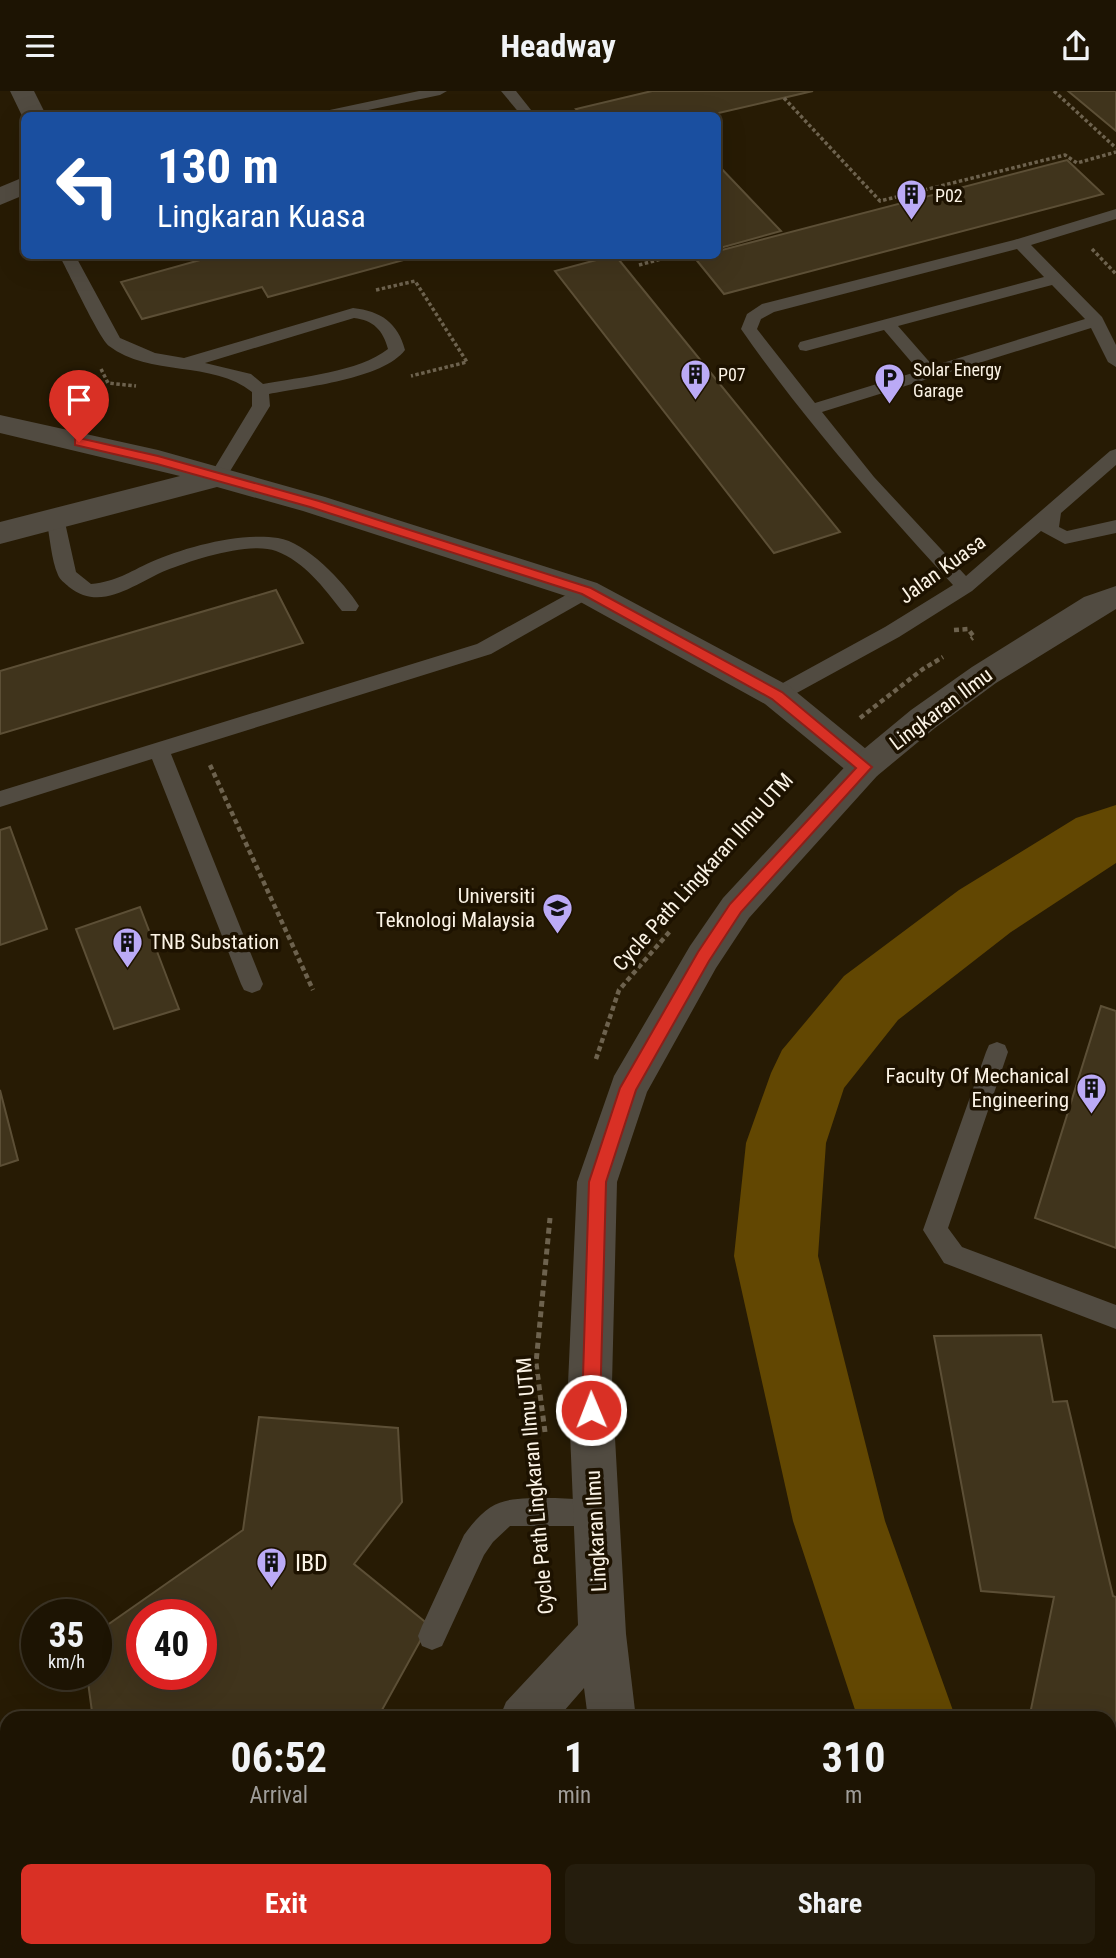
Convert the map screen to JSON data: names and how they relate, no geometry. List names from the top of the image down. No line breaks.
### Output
{"streets":{"street":["Lingkaran Ilmu"],"lane":["Jalan Kuasa"],"path":["Cycle Path Lingkaran Ilmu UTM"]},"places":{"building":["P02","P07","TNB Substation","Faculty Of Mechanical Engineering","IBD"],"parking":["Solar Energy Garage"],"school or university":["Universiti Teknologi Malaysia"]},"page":{"header":"Headway","turn":["130 m","Lingkaran Kuasa"],"speed":"35 km/h","limit":"40","eta":["06:52","Arrival","1","min","310","m"],"buttons":["Exit","Share"]}}
